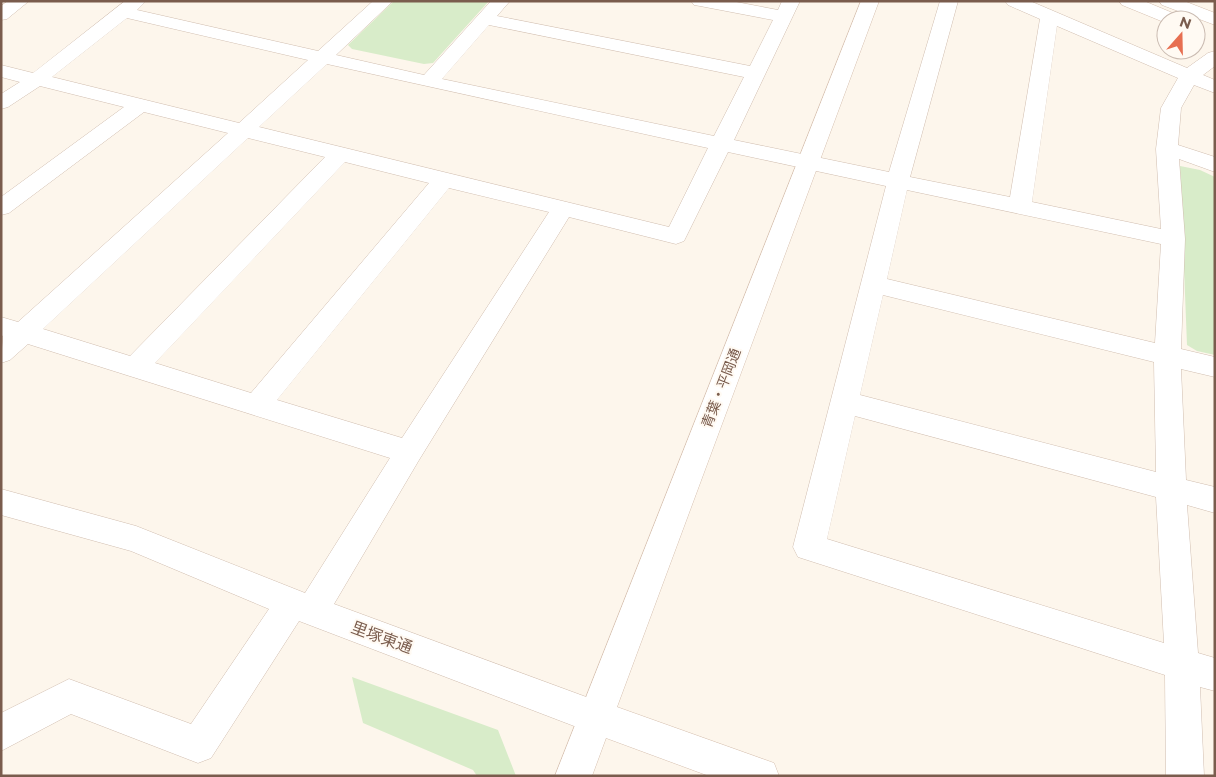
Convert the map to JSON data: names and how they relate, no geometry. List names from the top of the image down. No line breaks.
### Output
{"streets":{"street":["青葉・平岡通","里塚東通"]},"crossings":[["青葉・平岡通","里塚東通"]],"north":"top"}
